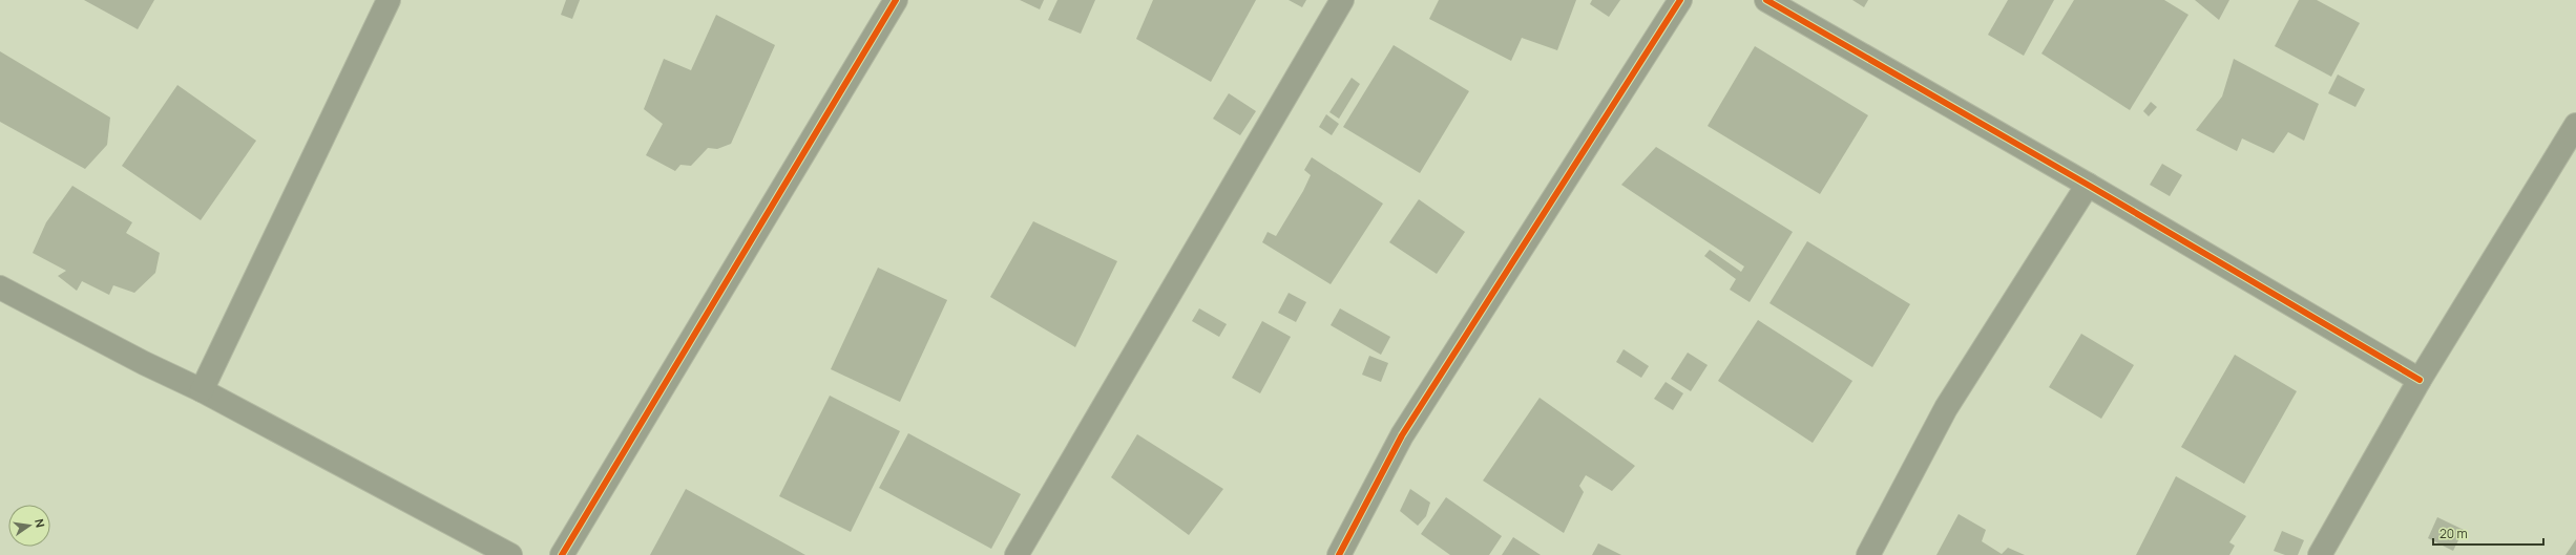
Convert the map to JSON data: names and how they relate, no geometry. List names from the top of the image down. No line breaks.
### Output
{"scale_bar":"20 m","north":"right"}
